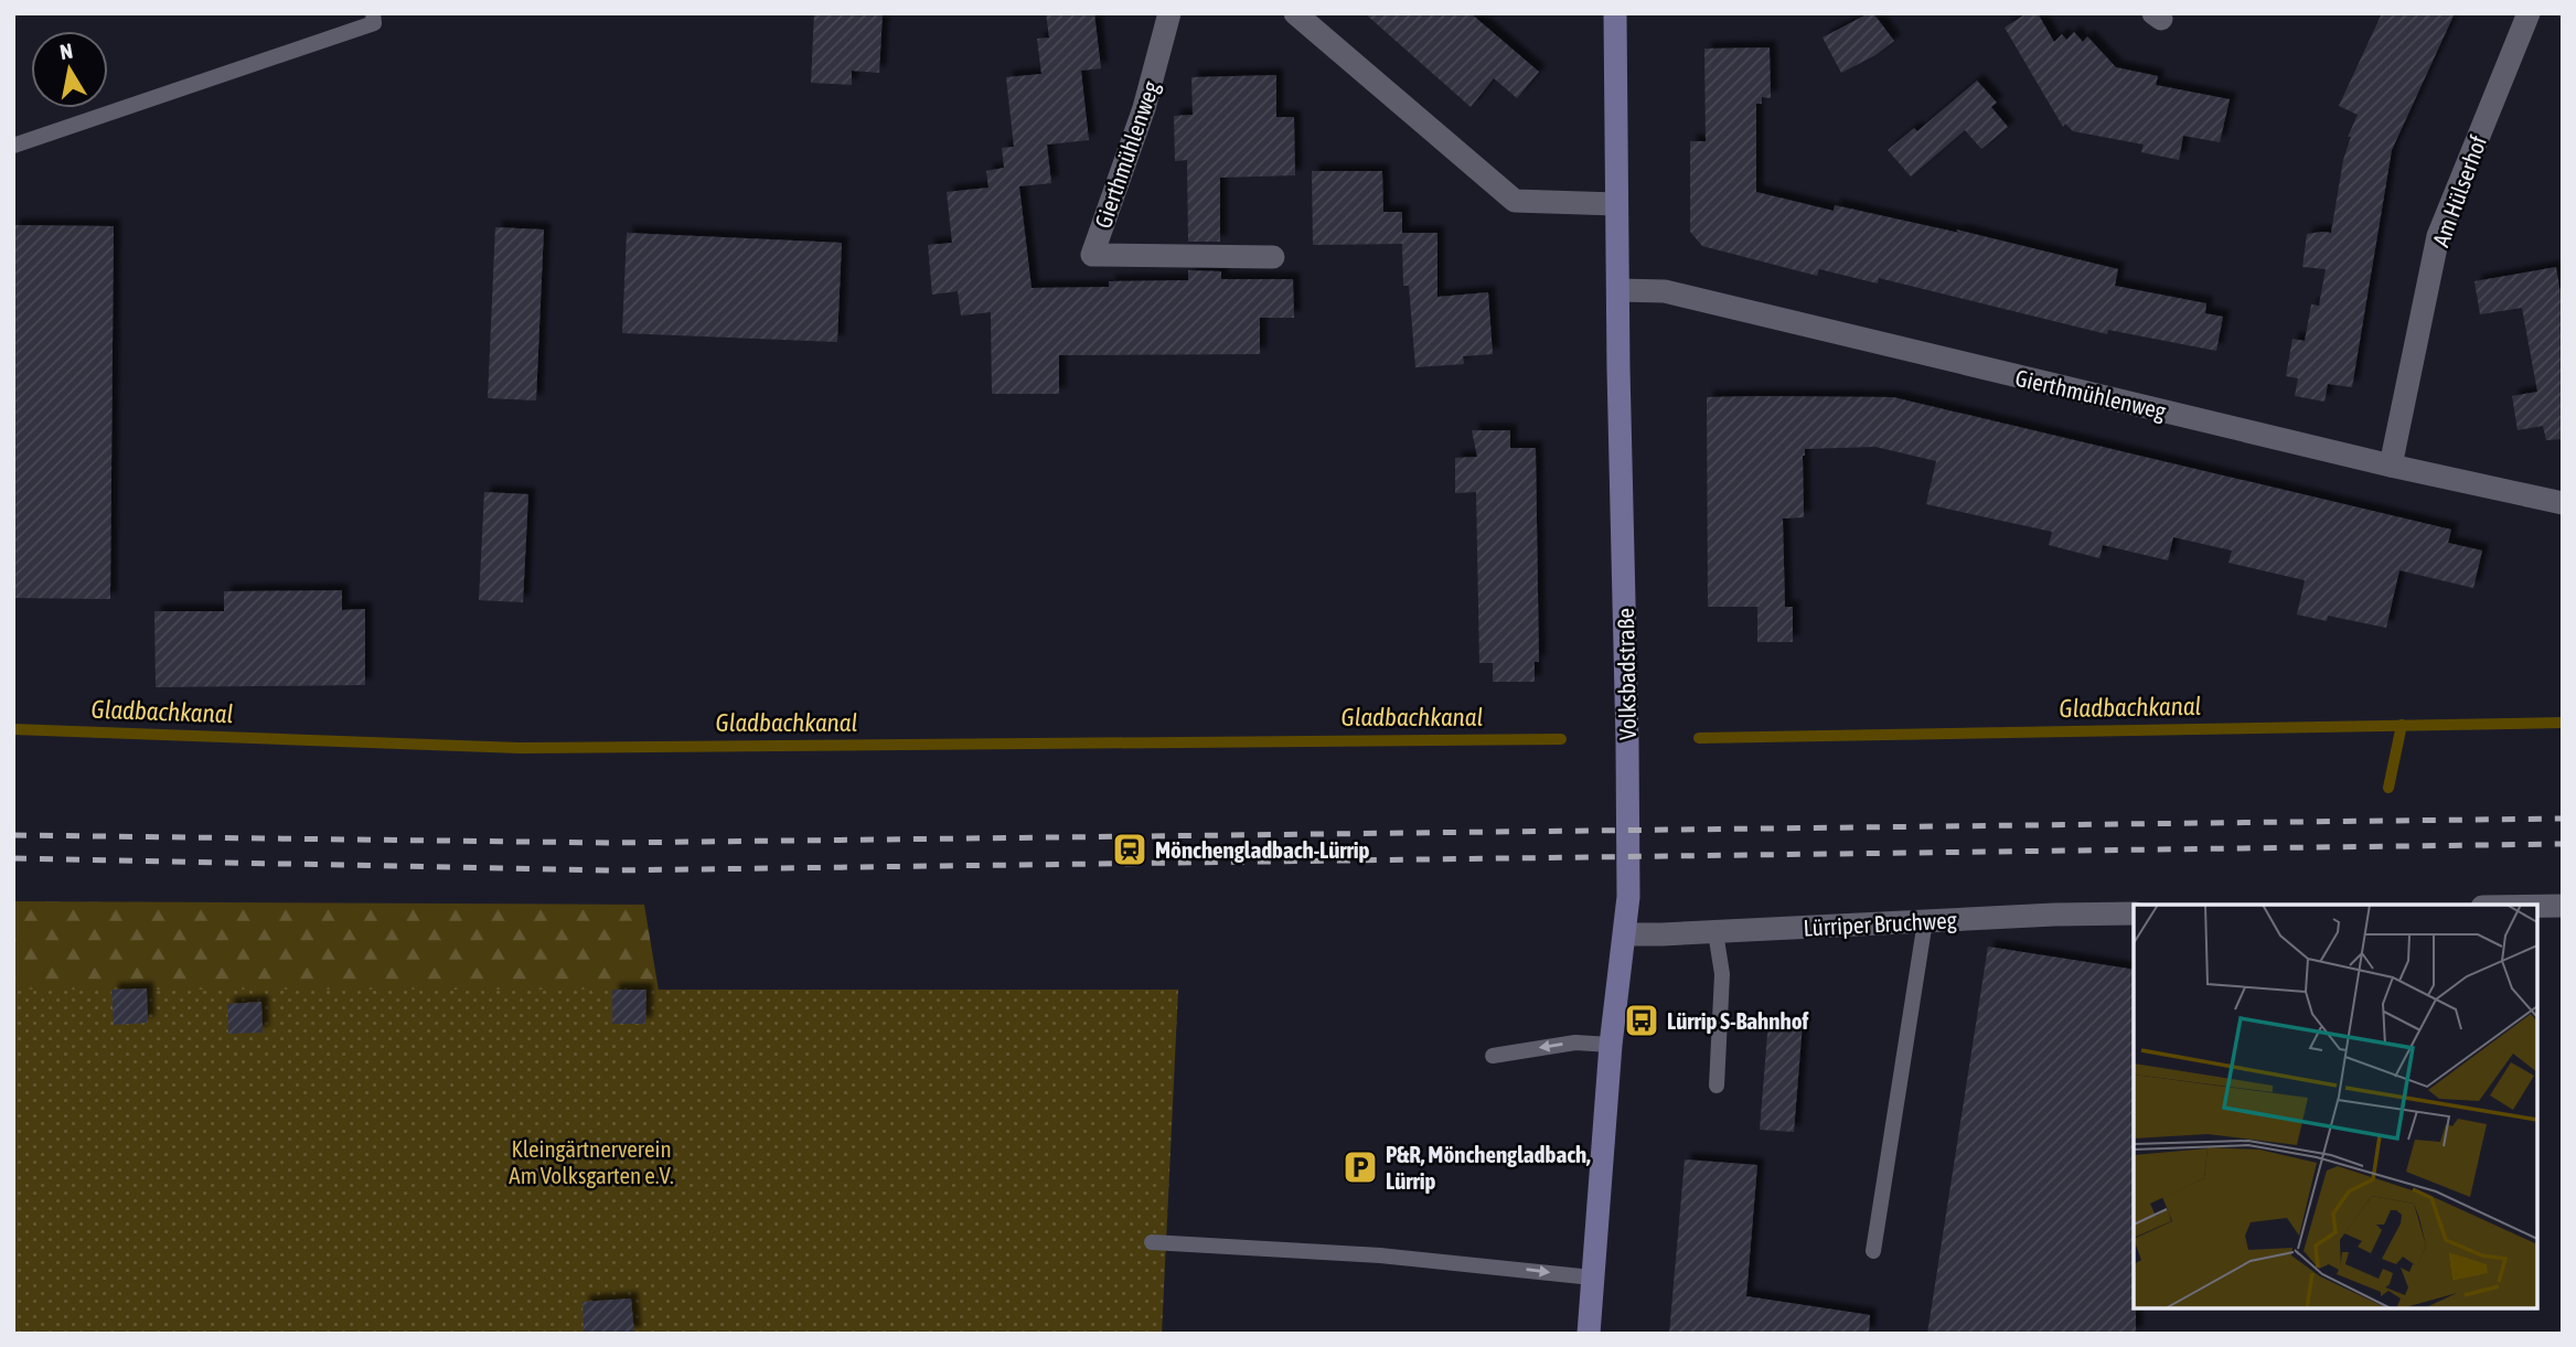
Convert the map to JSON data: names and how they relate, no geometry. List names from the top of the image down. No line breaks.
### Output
{"streets":{"main road":["Volksbadstraße"],"street":["Gierthmühlenweg","Am Hülserhof","Lürriper Bruchweg"]},"crossings":[["Gierthmühlenweg","Am Hülserhof"],["Gierthmühlenweg","Volksbadstraße"],["Volksbadstraße","Lürriper Bruchweg"]],"water":["Gladbachkanal"],"parks":["Kleingärtnerverein Am Volksgarten e.V."],"places":{"station":["Mönchengladbach-Lürrip"],"bus stop":["Lürrip S-Bahnhof"],"parking":["P&R, Mönchengladbach, Lürrip"]},"north":"top"}
